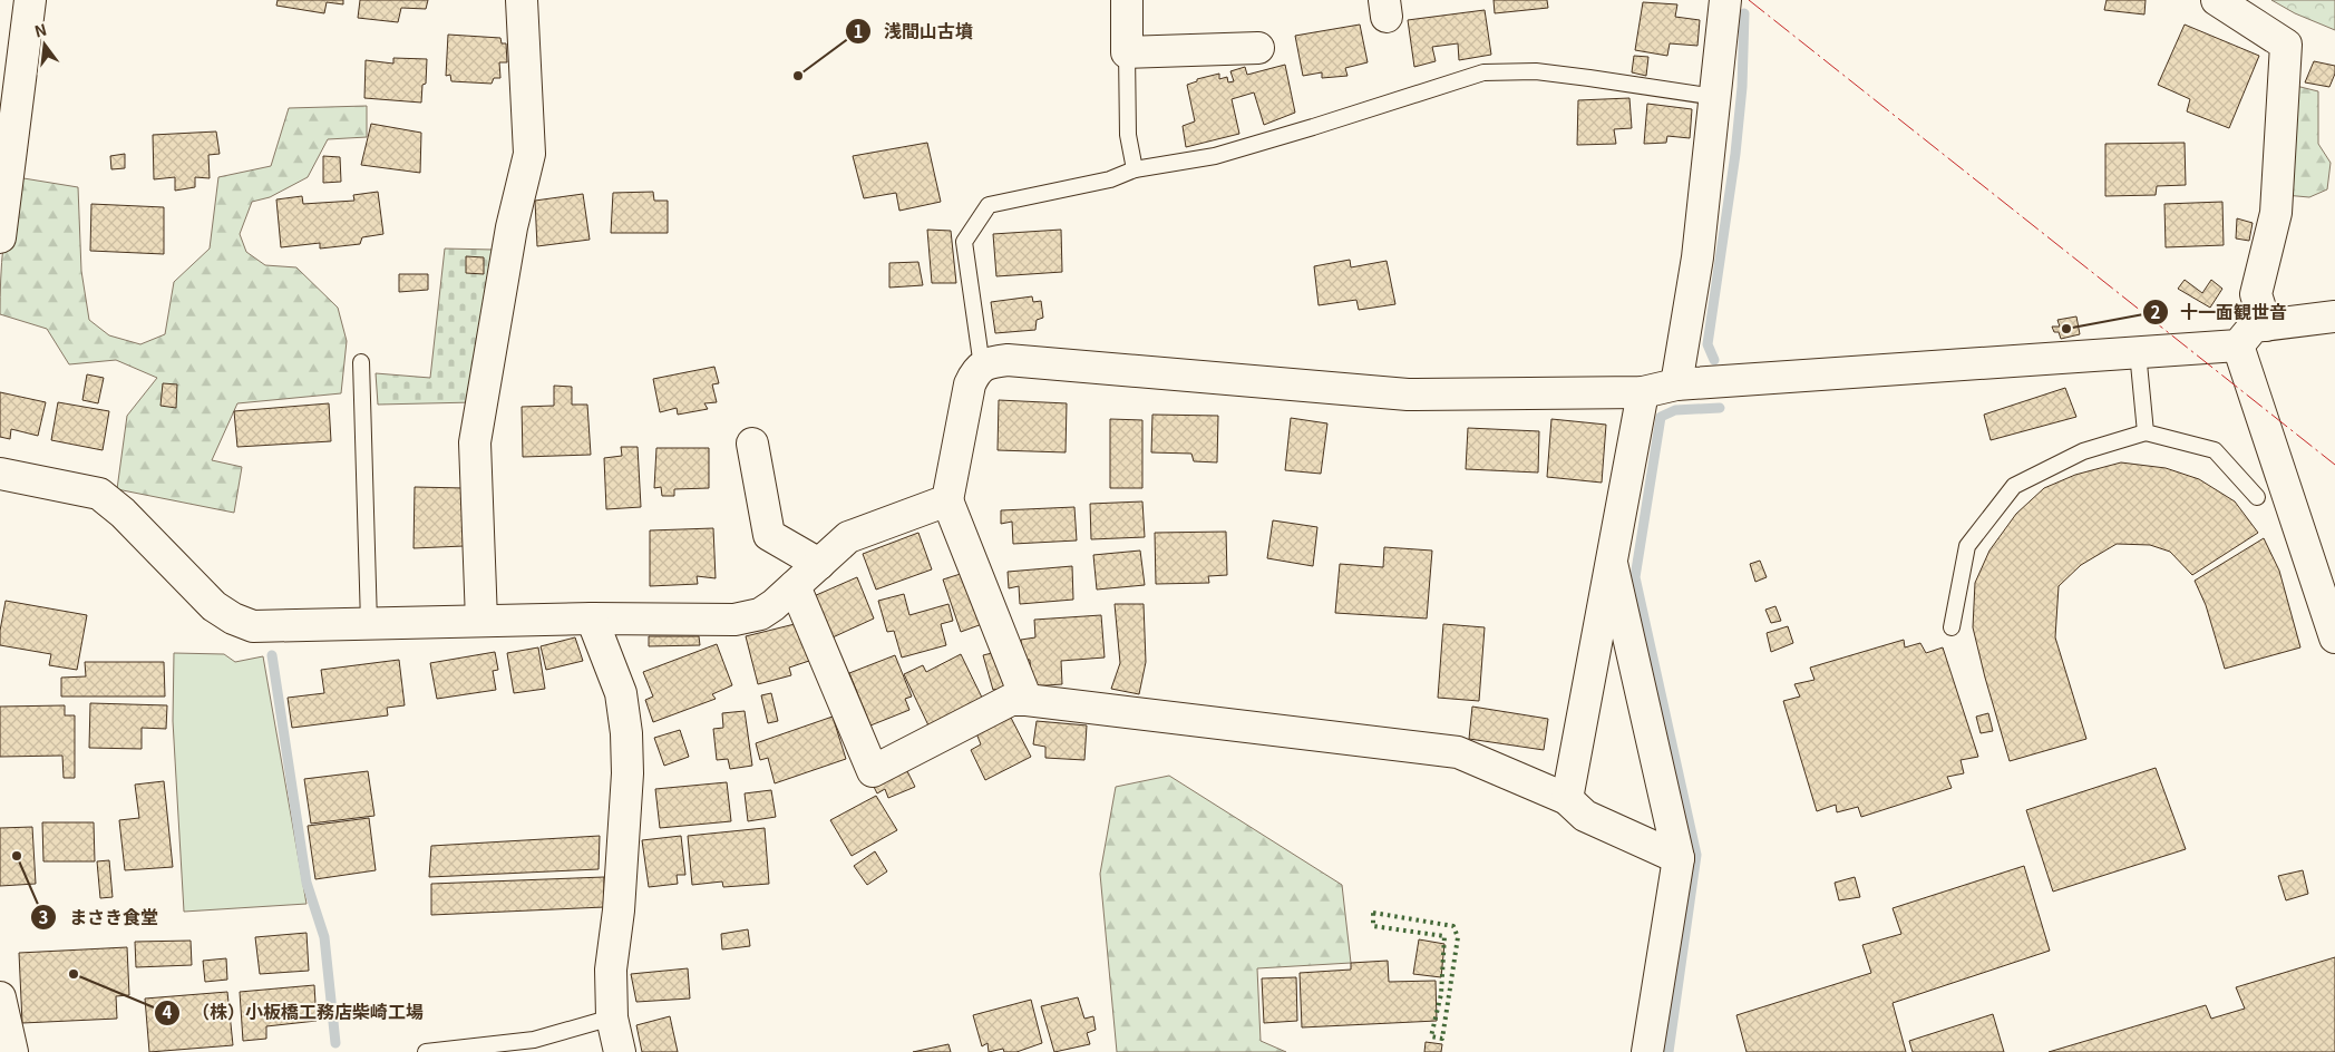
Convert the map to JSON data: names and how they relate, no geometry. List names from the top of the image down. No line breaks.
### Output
{"places":["浅間山古墳","十一面観世音","まさき食堂","（株）小板橋工務店柴崎工場"],"north":"top"}
